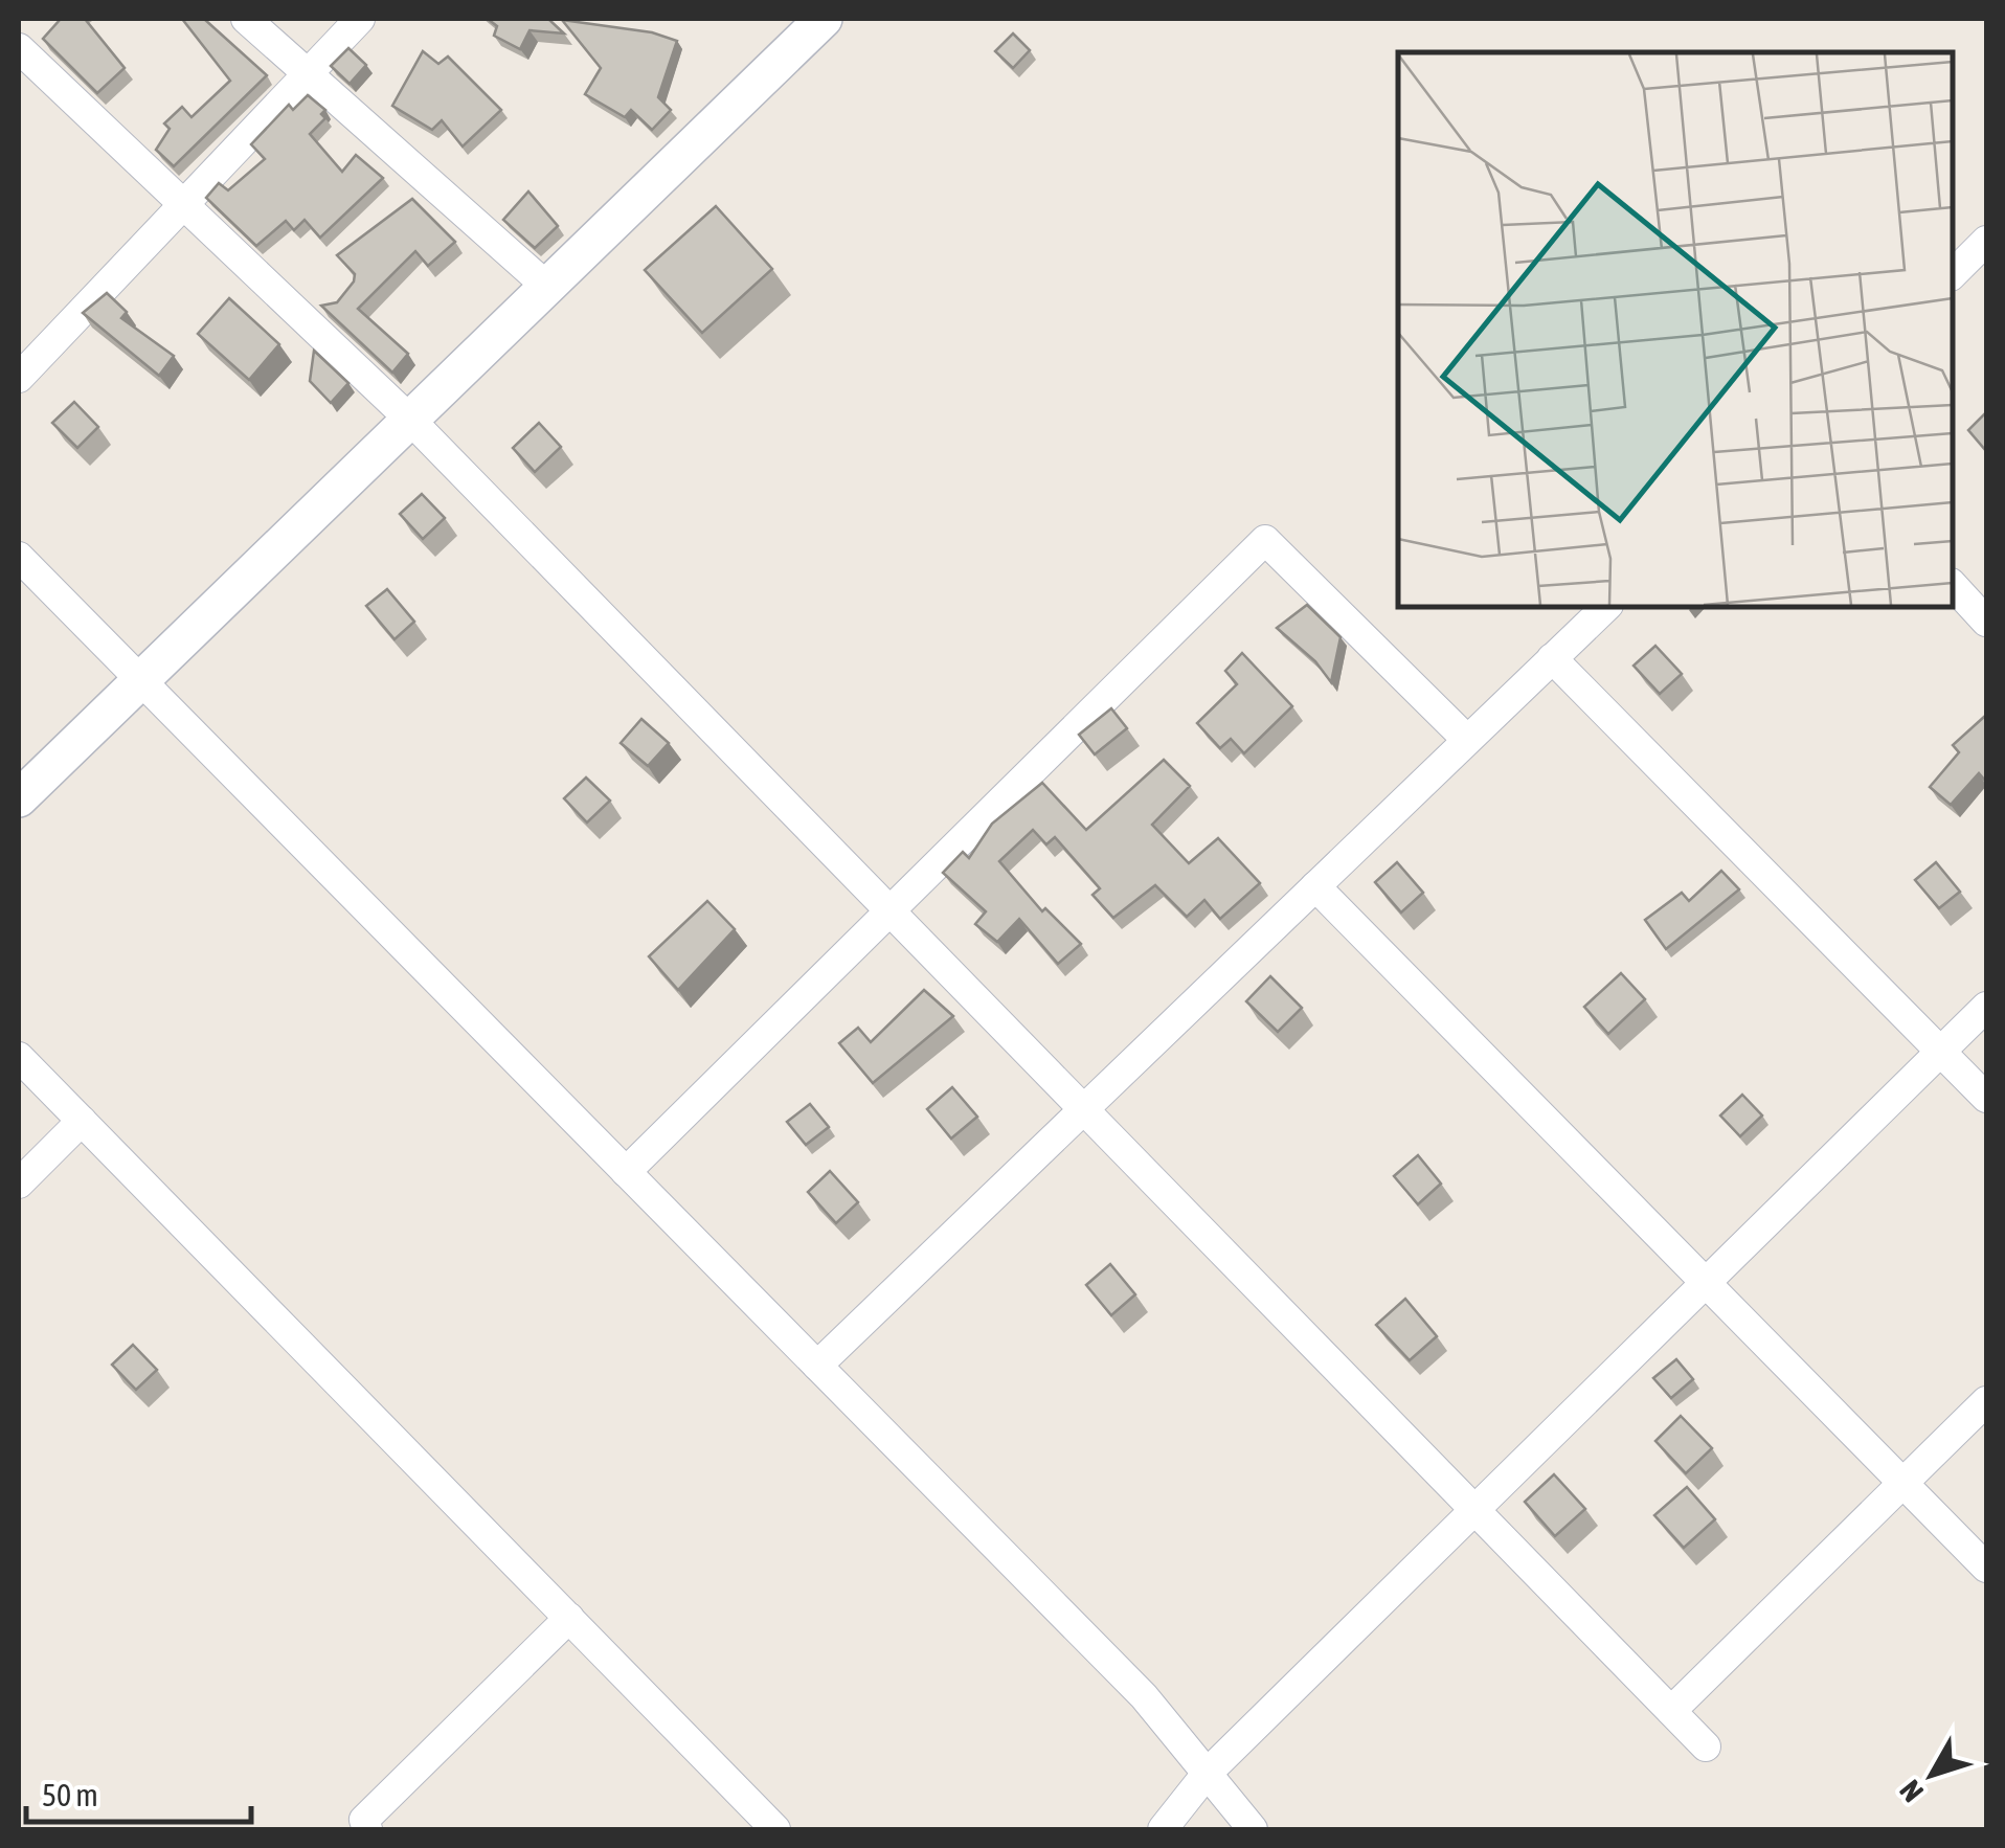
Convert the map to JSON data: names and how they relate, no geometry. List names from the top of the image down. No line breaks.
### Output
{"scale_bar":"50 m","north":"bottom left"}
